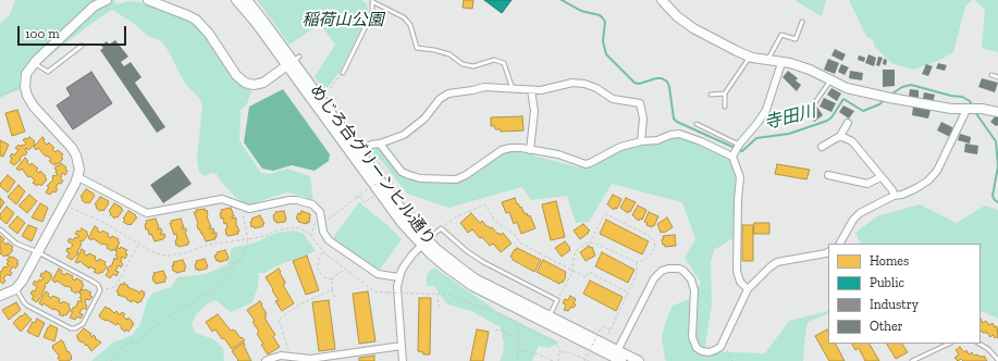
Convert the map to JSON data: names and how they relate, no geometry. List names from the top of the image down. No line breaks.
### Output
{"streets":{"street":["めじろ台グリーンヒル通り"]},"water":["寺田川"],"parks":["稲荷山公園"],"legend":["Homes","Public","Industry","Other"],"scale_bar":"100 m"}
